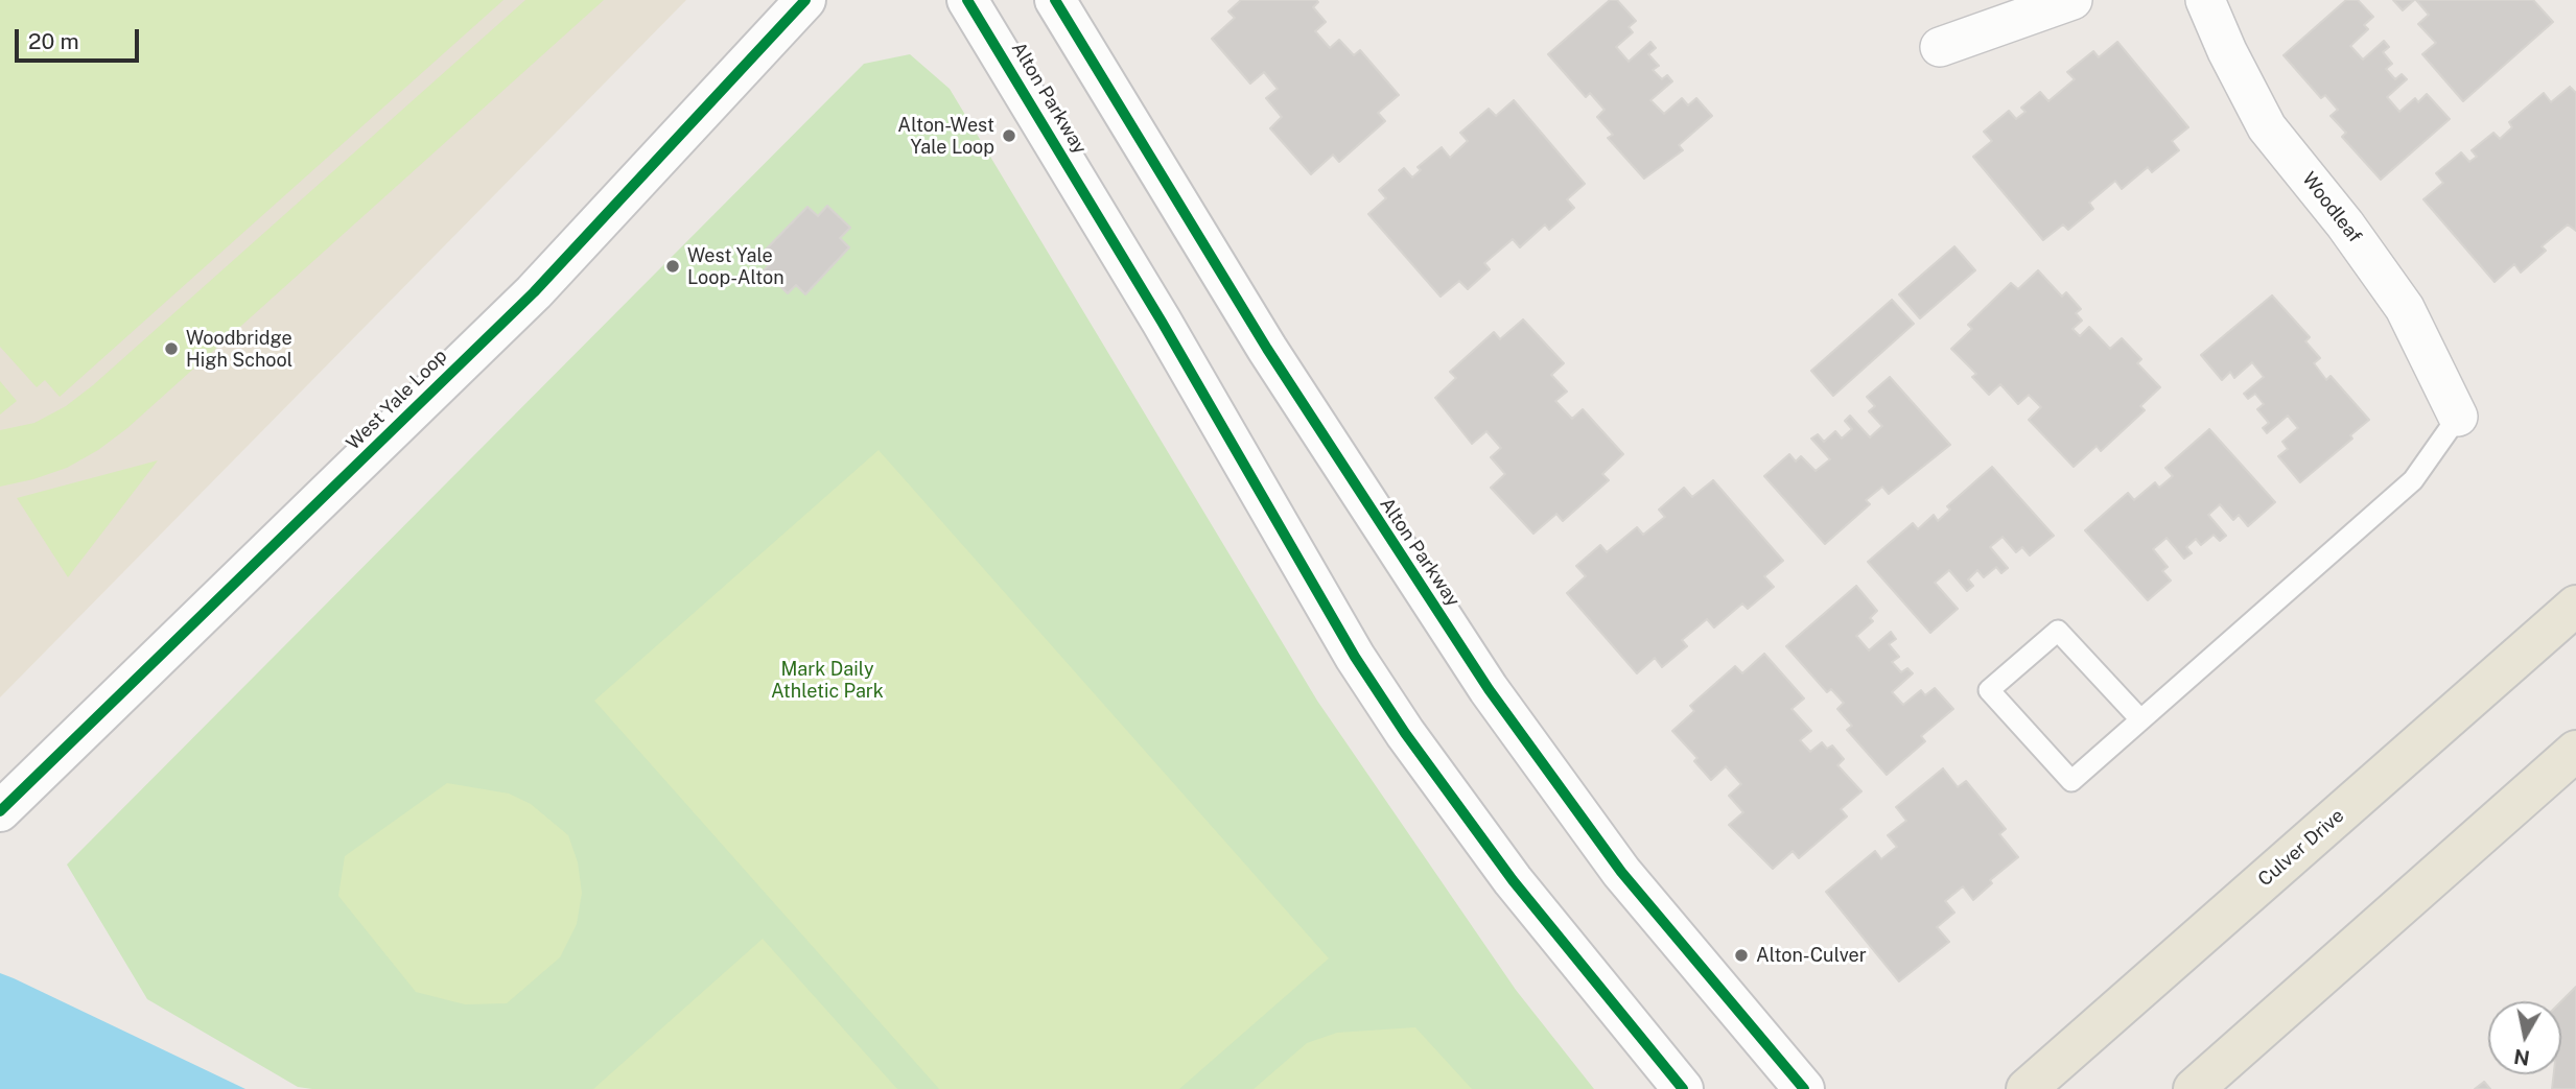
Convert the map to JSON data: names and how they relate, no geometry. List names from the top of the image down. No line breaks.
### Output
{"streets":{"main road":["Alton Parkway","West Yale Loop","Culver Drive"],"street":["Woodleaf"]},"parks":["Mark Daily Athletic Park"],"places":["Alton-West Yale Loop","West Yale Loop-Alton","Woodbridge High School","Alton-Culver"],"scale_bar":"20 m","north":"bottom"}
